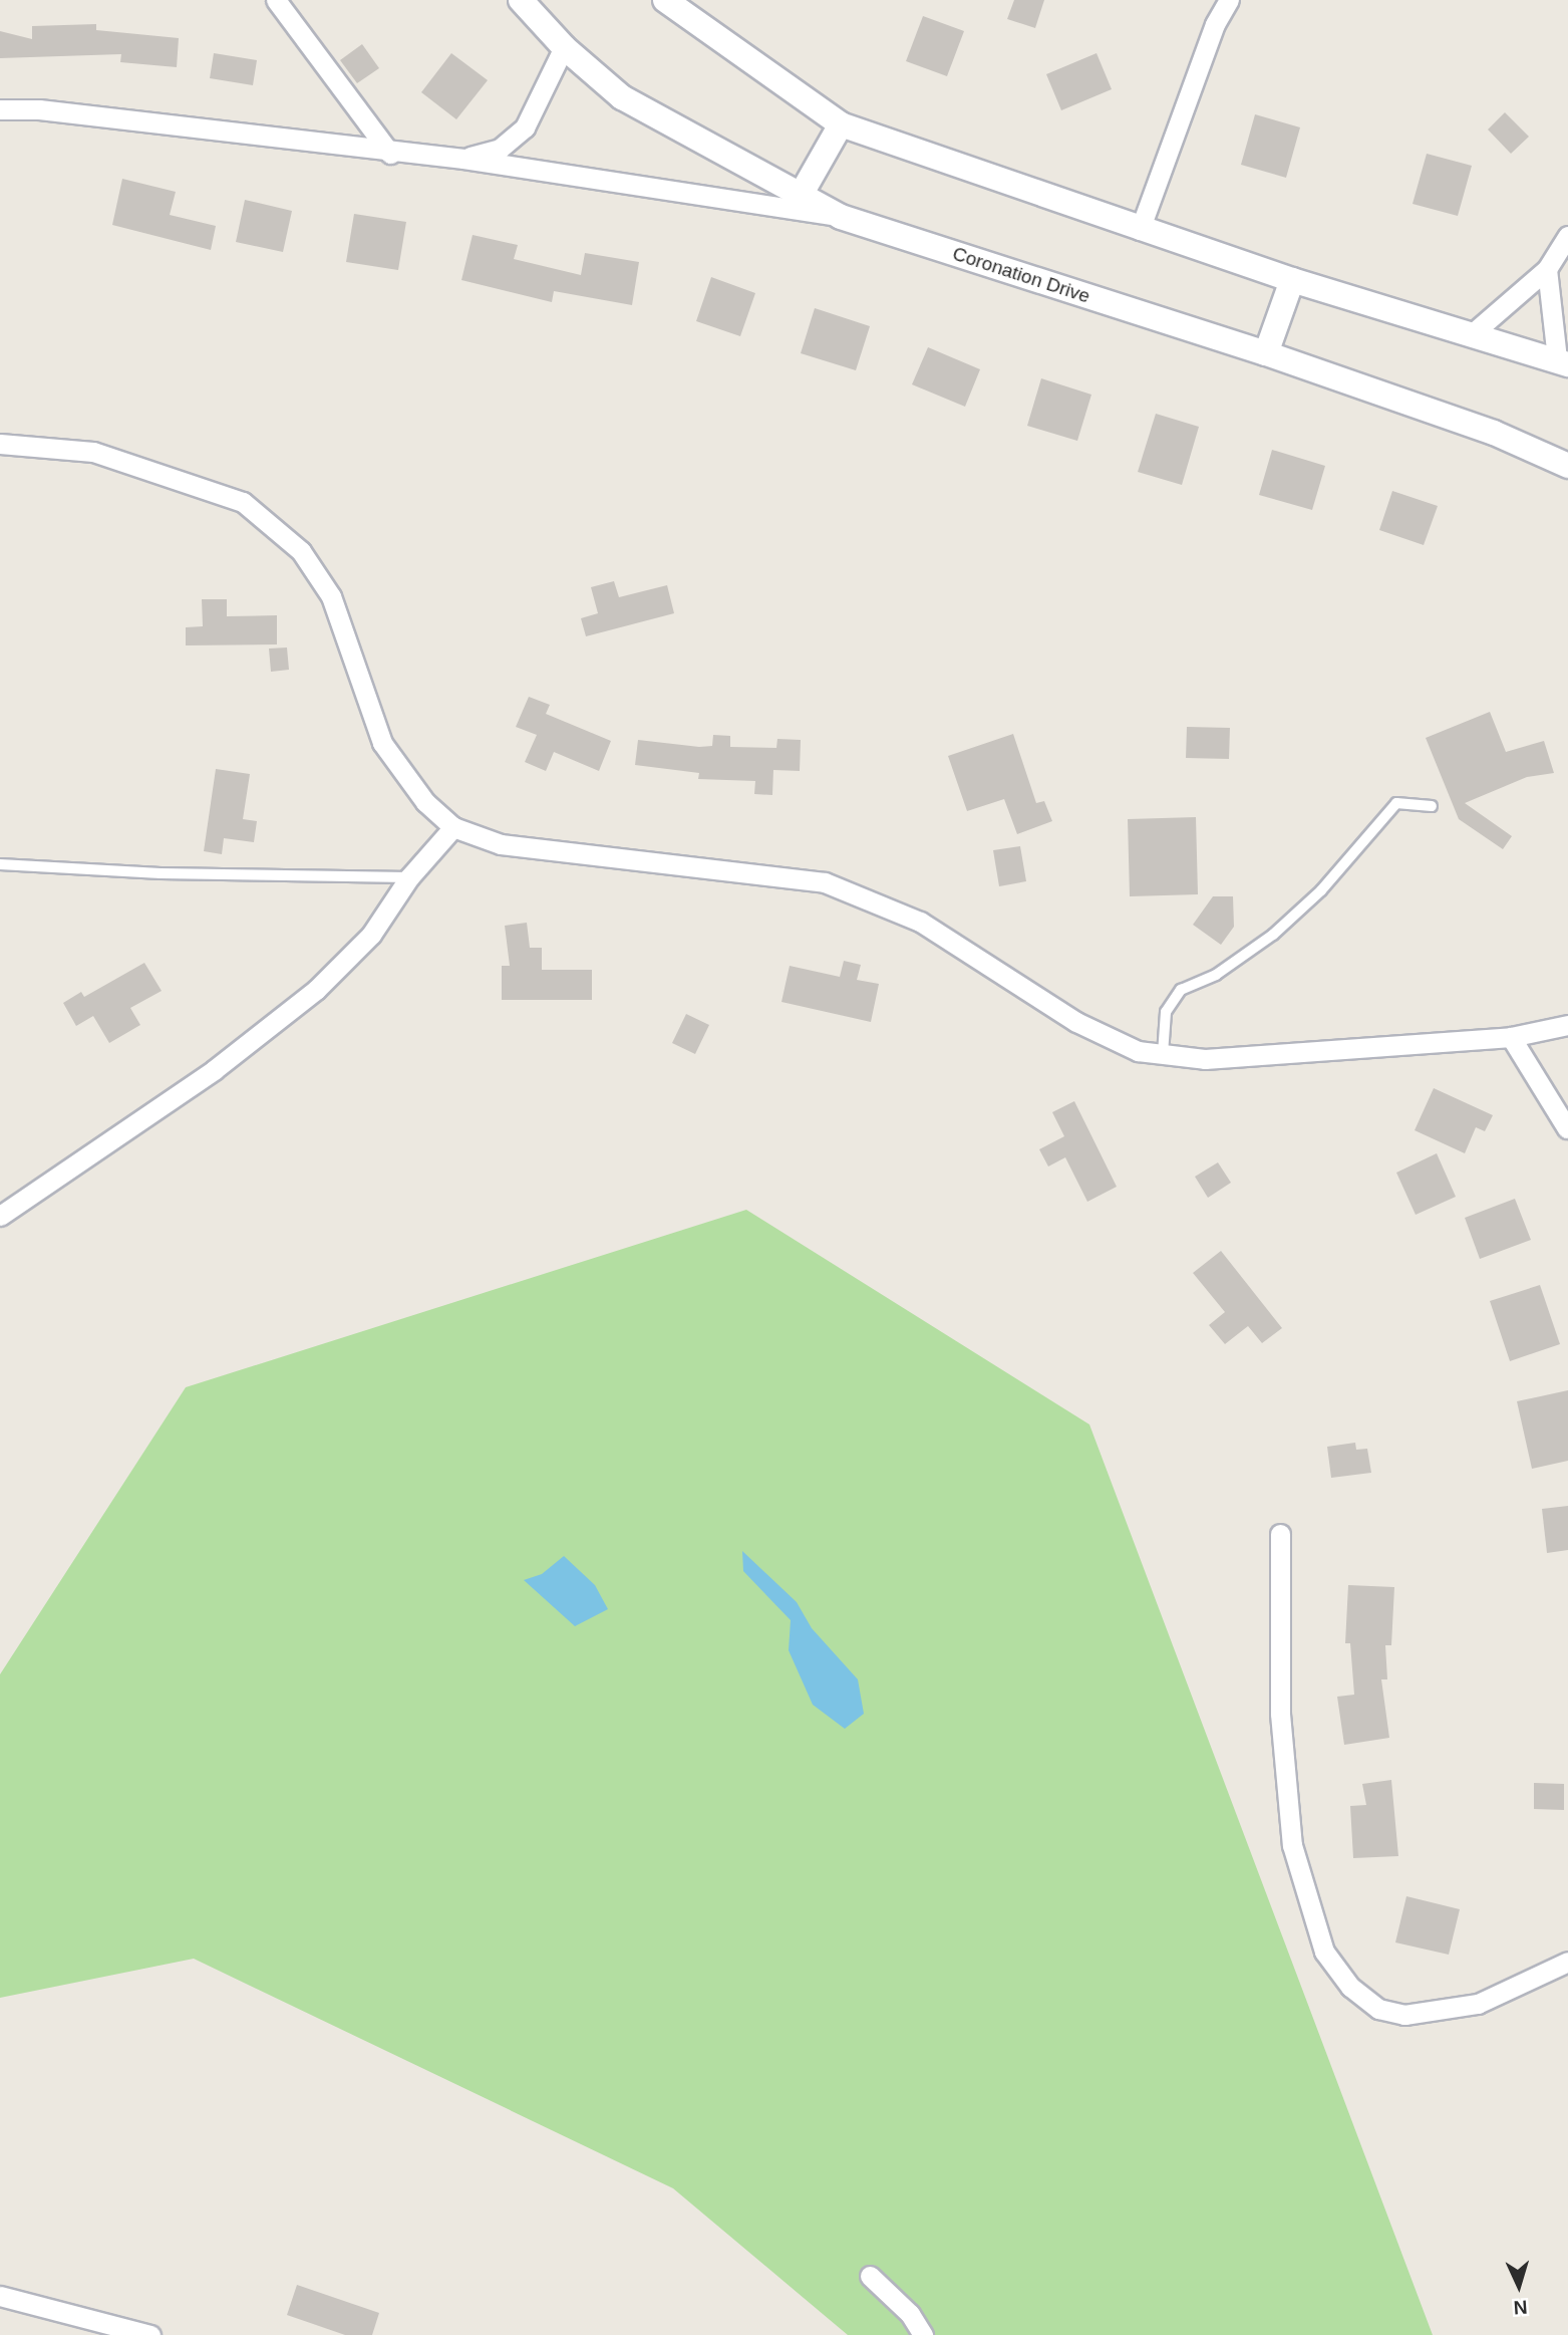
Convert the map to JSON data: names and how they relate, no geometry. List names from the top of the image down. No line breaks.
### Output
{"streets":{"street":["Coronation Drive"]},"north":"bottom"}
